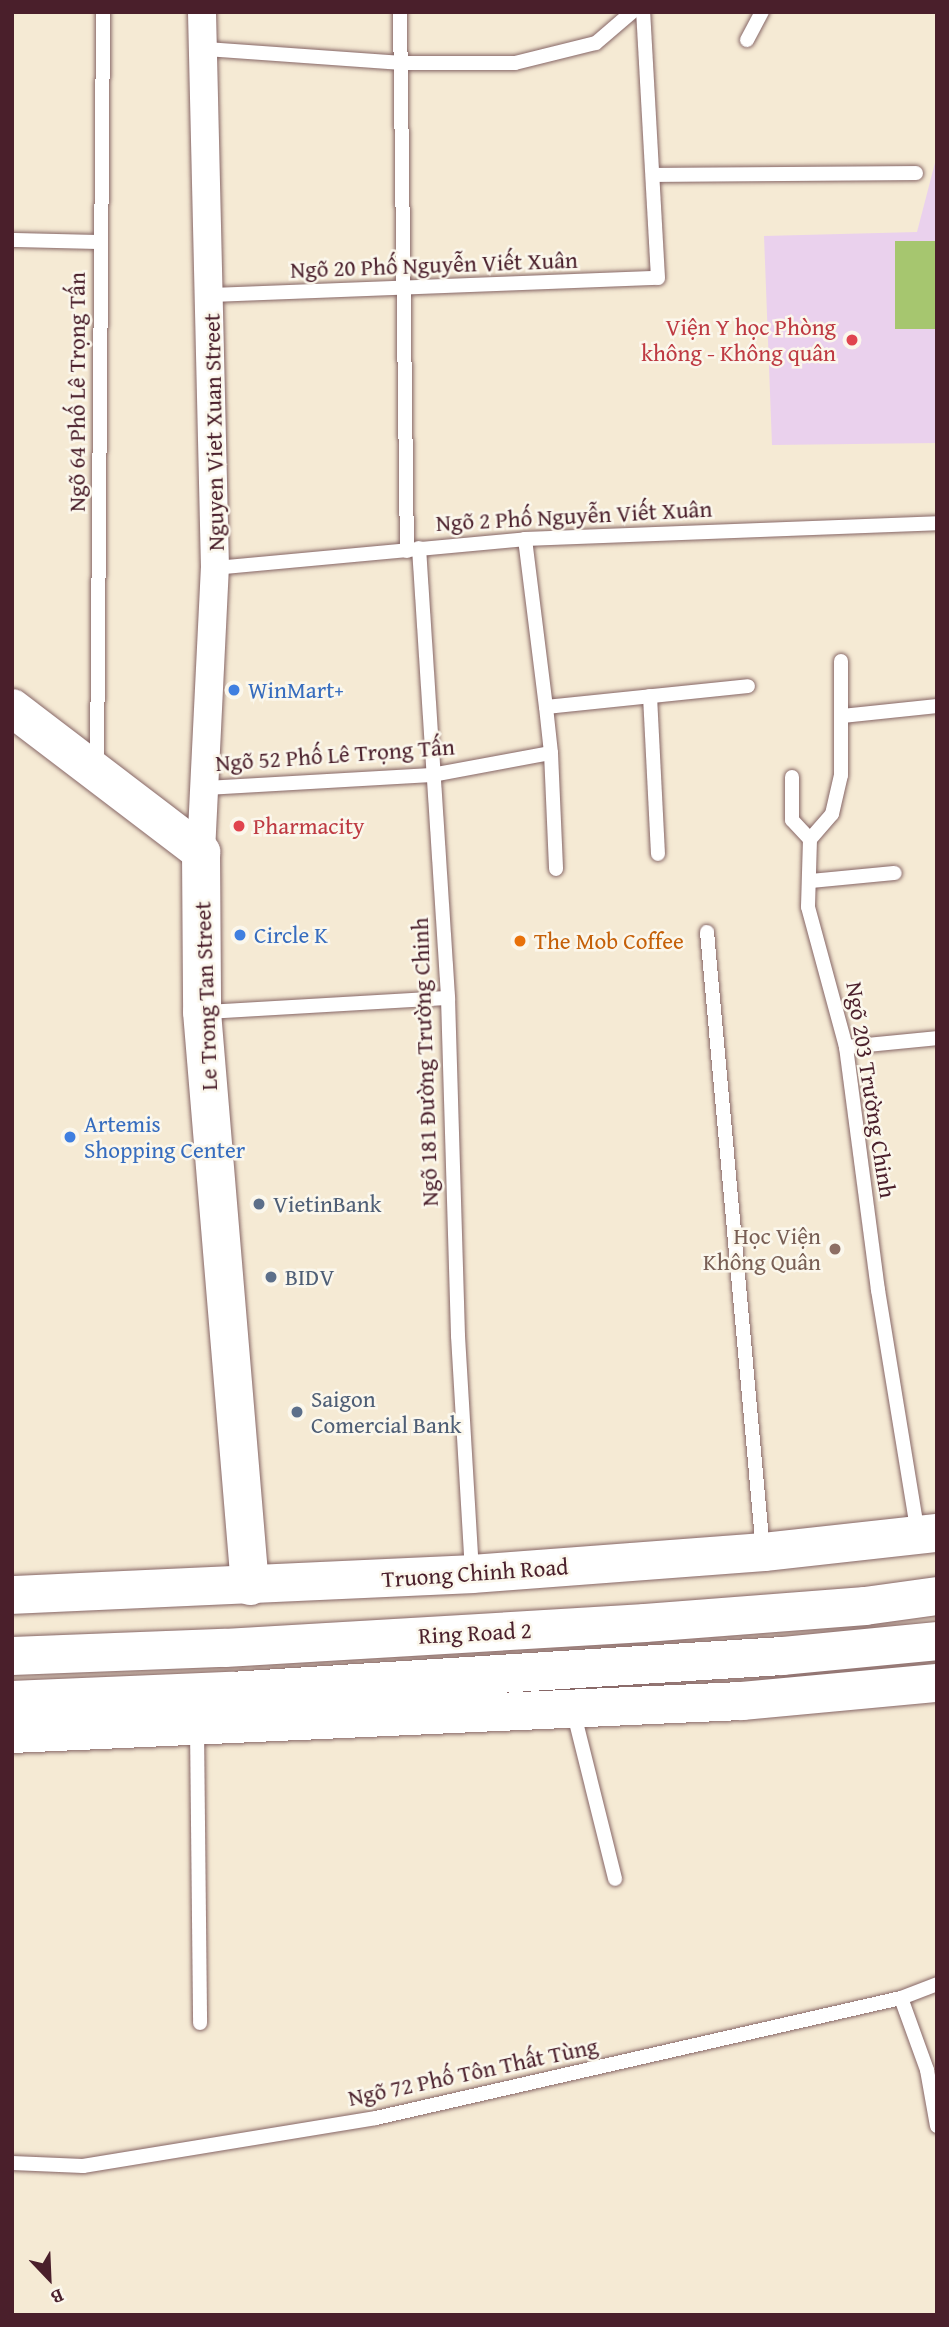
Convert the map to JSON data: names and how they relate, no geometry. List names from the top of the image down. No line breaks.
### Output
{"streets":{"main road":["Le Trong Tan Street","Truong Chinh Road","Ring Road 2"],"street":["Nguyen Viet Xuan Street"],"lane":["Ngõ 20 Phố Nguyễn Viết Xuân","Ngõ 64 Phố Lê Trọng Tấn","Ngõ 2 Phố Nguyễn Viết Xuân","Ngõ 52 Phố Lê Trọng Tấn","Ngõ 181 Đường Trường Chinh","Ngõ 203 Trường Chinh","Ngõ 72 Phố Tôn Thất Tùng"]},"crossings":[["Ngõ 20 Phố Nguyễn Viết Xuân","Nguyen Viet Xuan Street"],["Ngõ 20 Phố Nguyễn Viết Xuân","Ngõ 181 Đường Trường Chinh"],["Nguyen Viet Xuan Street","Ngõ 2 Phố Nguyễn Viết Xuân"],["Nguyen Viet Xuan Street","Ngõ 52 Phố Lê Trọng Tấn"],["Nguyen Viet Xuan Street","Le Trong Tan Street"],["Ngõ 2 Phố Nguyễn Viết Xuân","Ngõ 181 Đường Trường Chinh"],["Ngõ 52 Phố Lê Trọng Tấn","Ngõ 181 Đường Trường Chinh"],["Le Trong Tan Street","Truong Chinh Road"],["Ngõ 181 Đường Trường Chinh","Truong Chinh Road"],["Ngõ 203 Trường Chinh","Truong Chinh Road"]],"places":["Viện Y học Phòng không - Không quân","WinMart+","Pharmacity","Circle K","The Mob Coffee","Artemis Shopping Center","VietinBank","Học Viện Không Quân","BIDV","Saigon Comercial Bank"],"north":"bottom right"}
